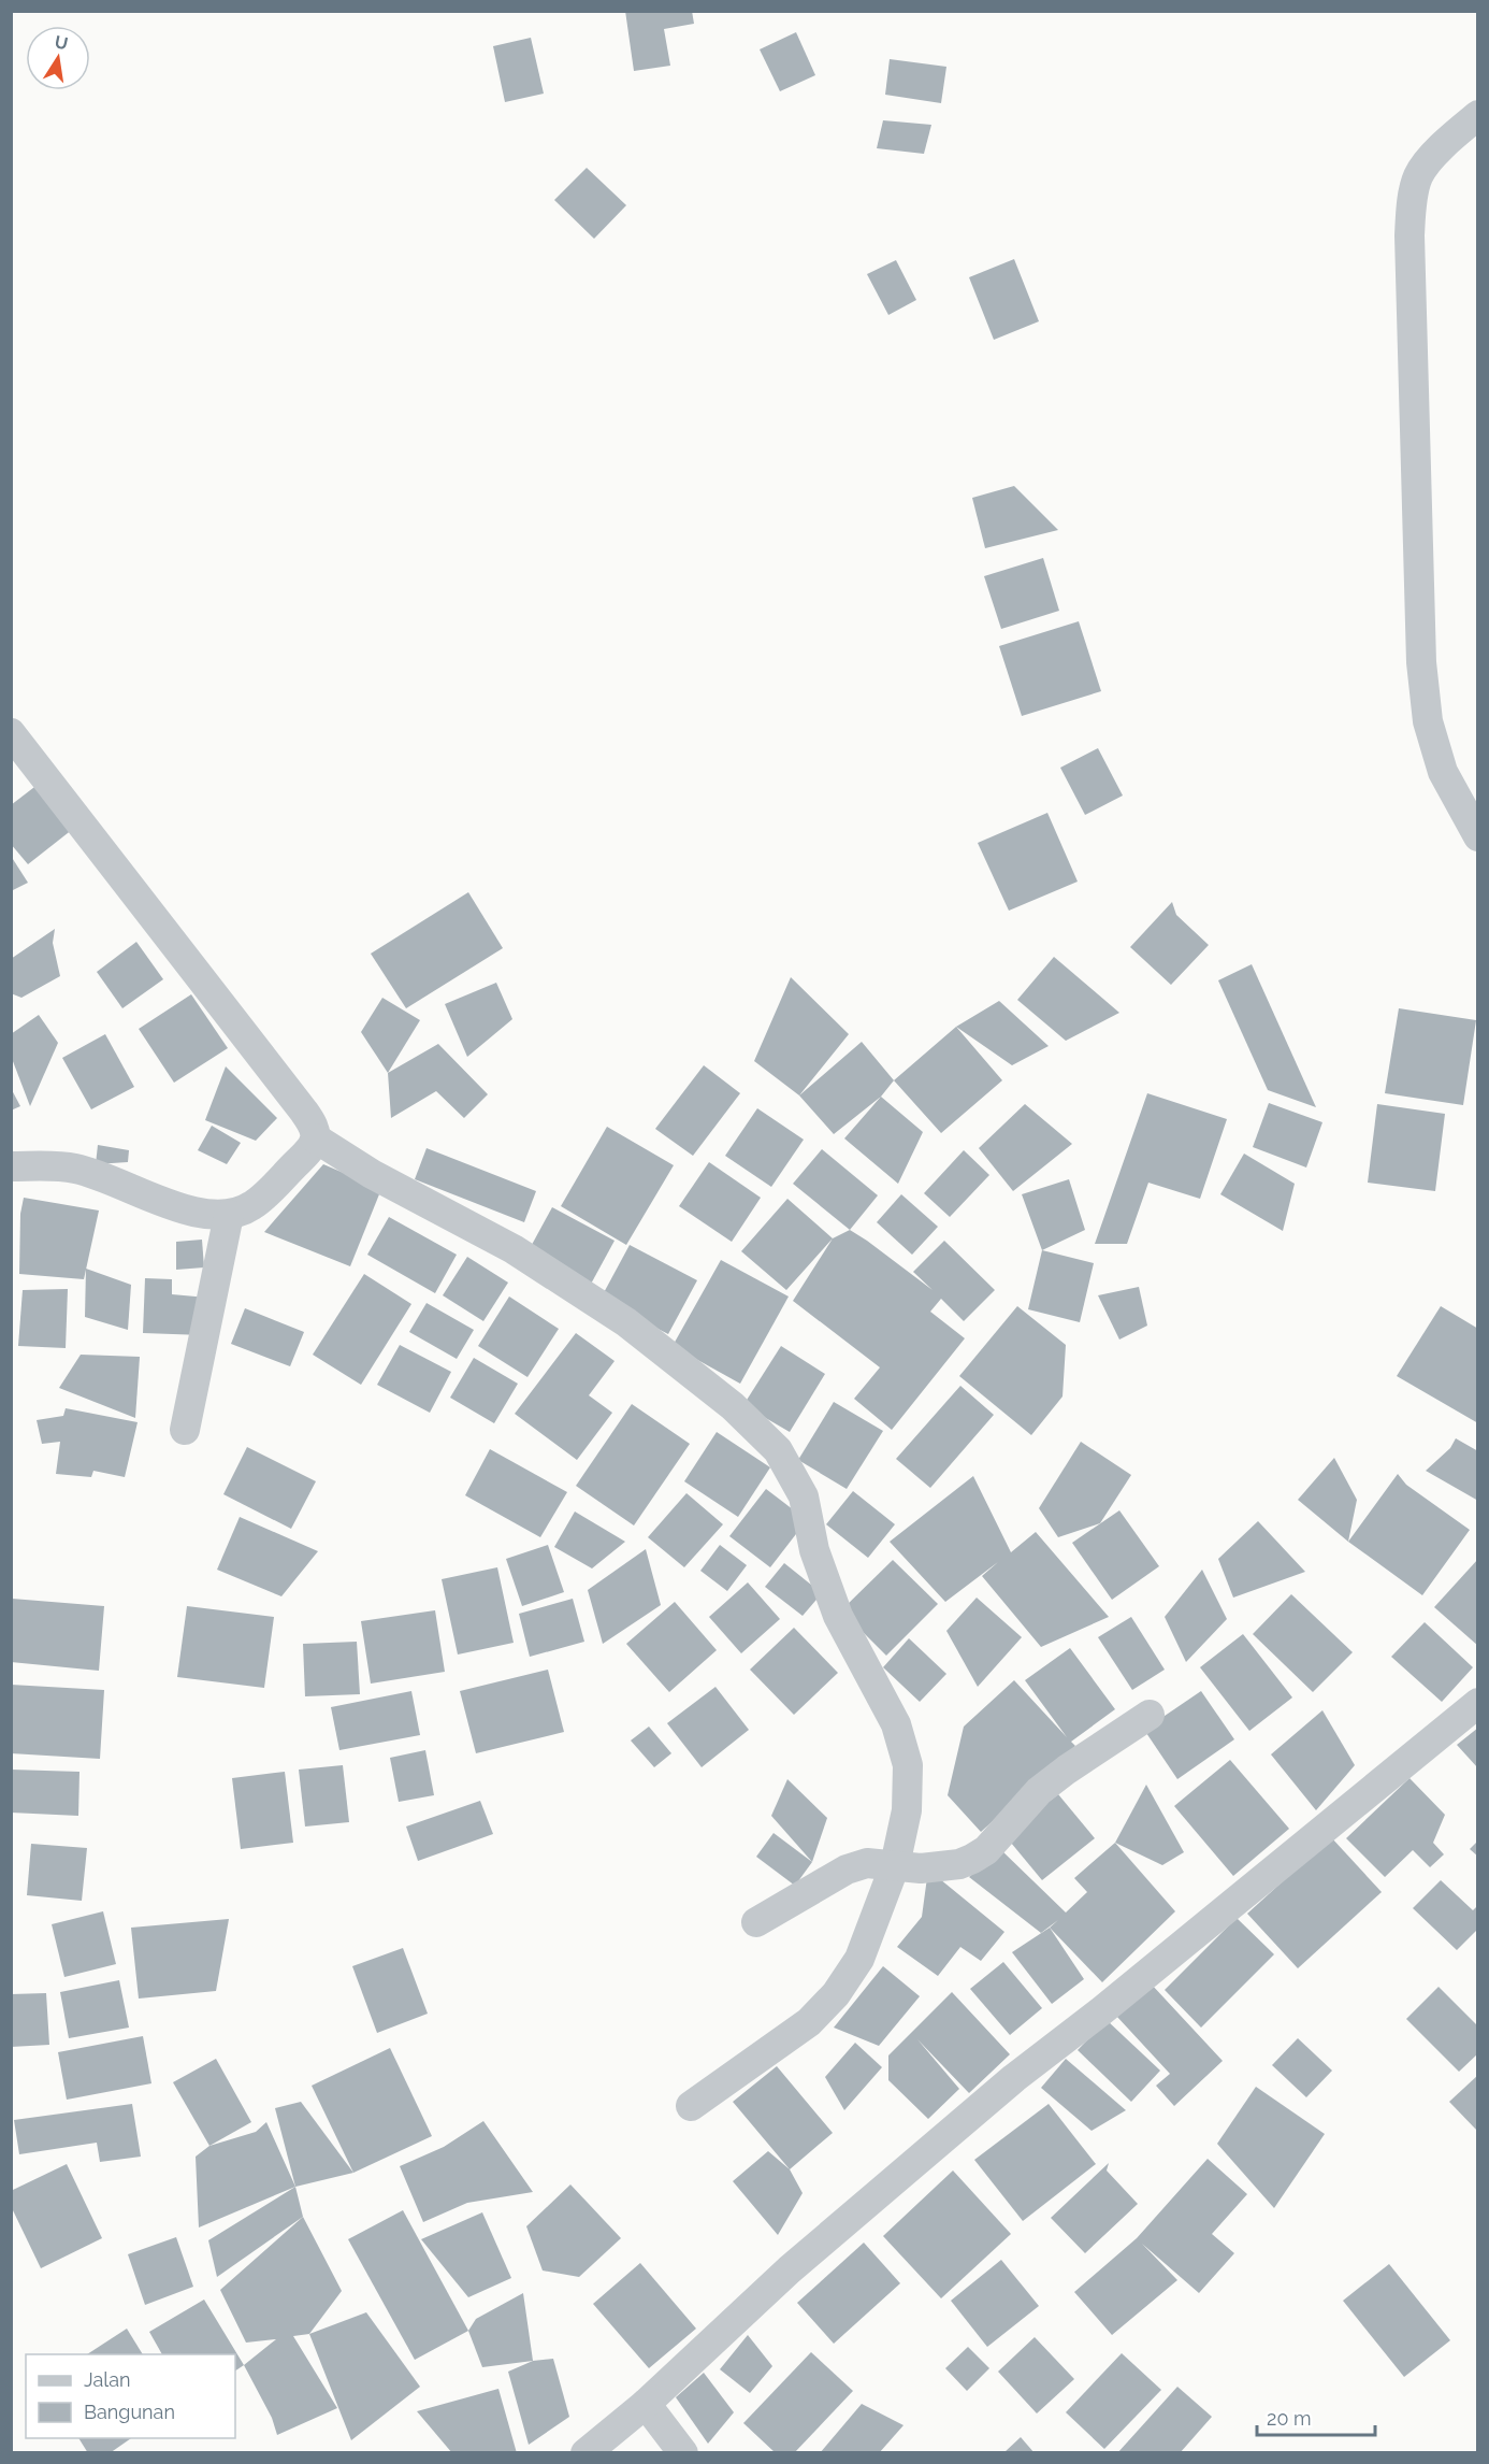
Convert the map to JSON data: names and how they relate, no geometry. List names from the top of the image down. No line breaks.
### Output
{"legend":["Jalan","Bangunan"],"scale_bar":"20 m","north":"top"}
